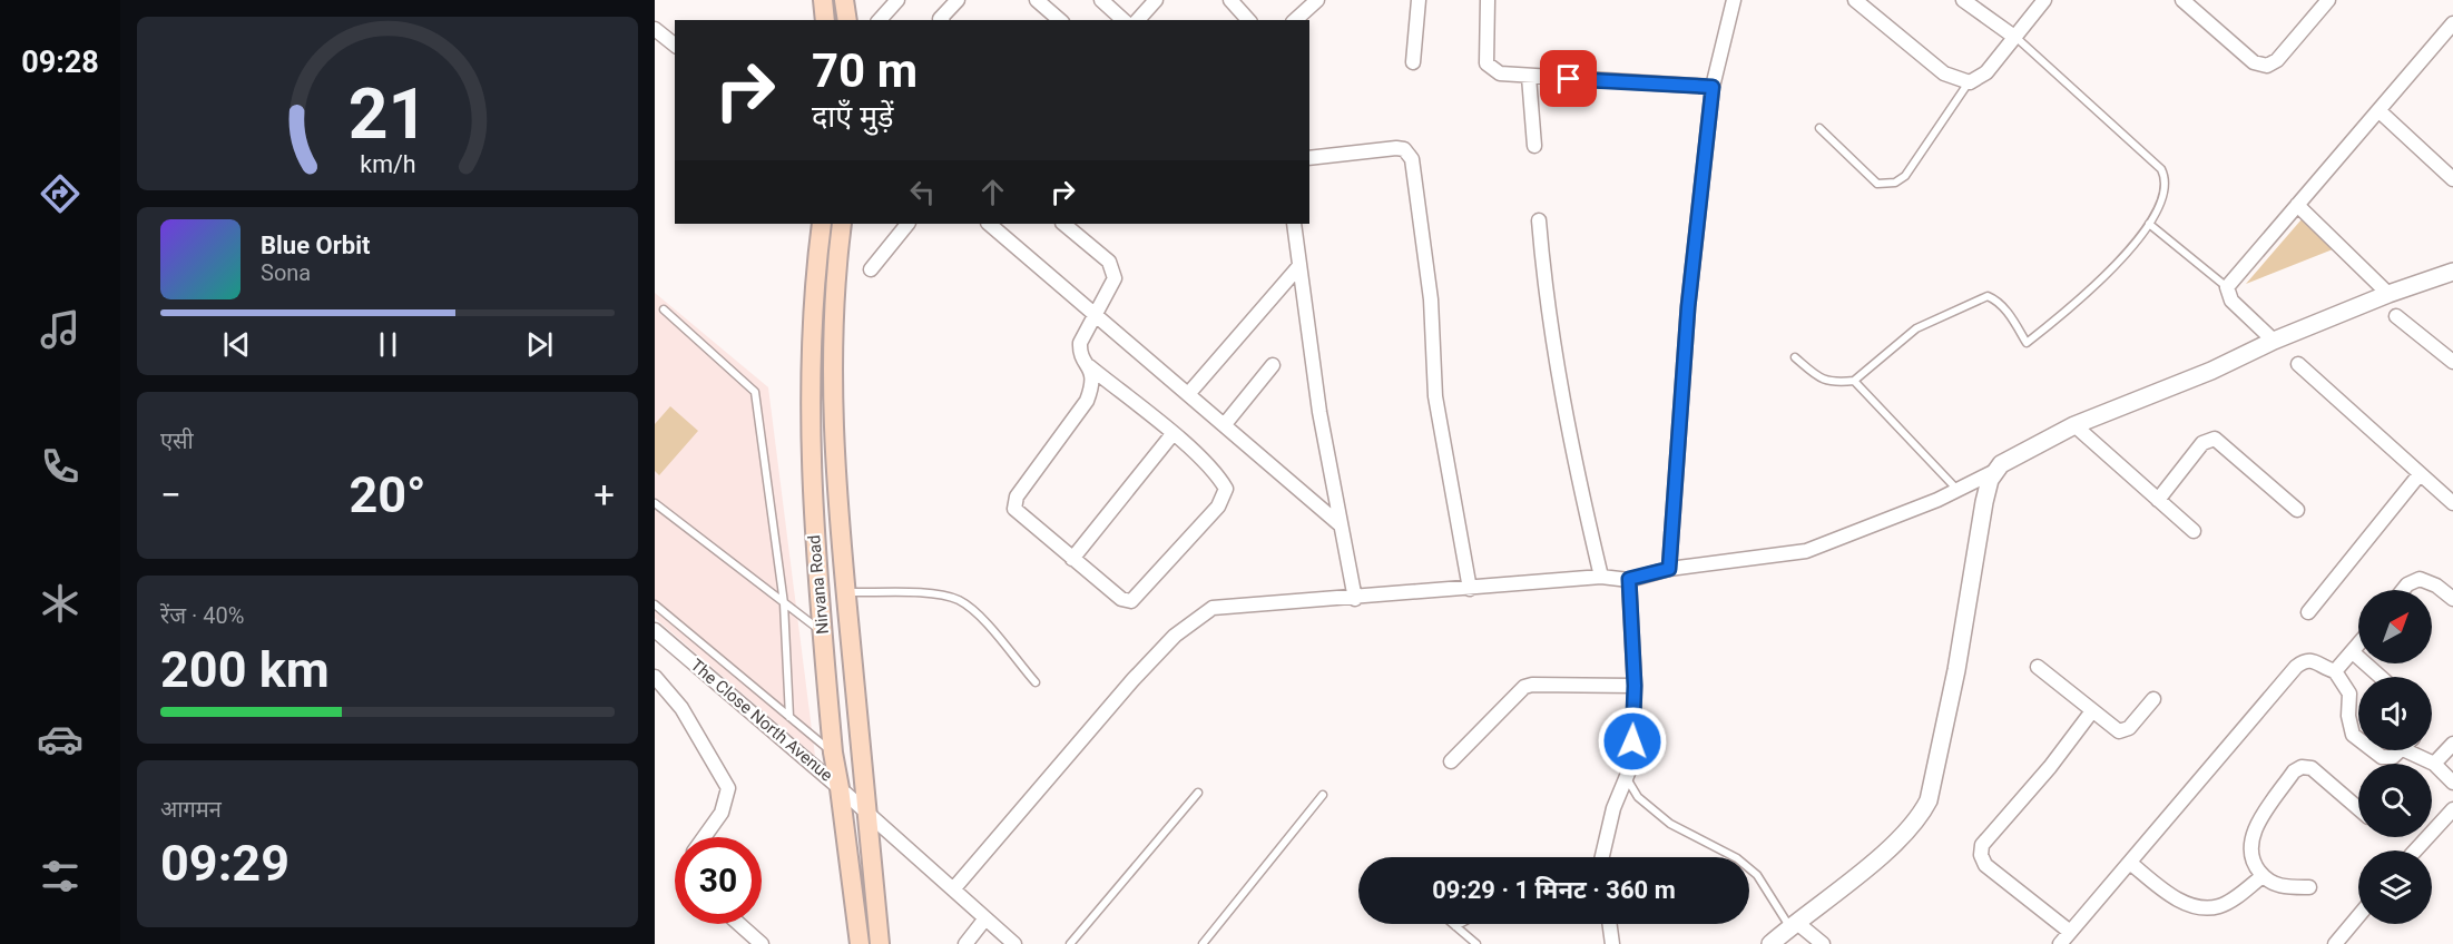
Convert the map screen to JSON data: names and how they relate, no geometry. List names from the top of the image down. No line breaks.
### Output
{"streets":{"main road":["Nirvana Road"],"street":["The Close North Avenue"]},"crossings":[["Nirvana Road","The Close North Avenue"]],"north":"top right","page":{"tabs":"09:28","turn":["70 m","दाएँ मुड़ें"],"song":["Blue Orbit","Sona"],"tile":["एसी",["रेंज · 40%","200 km"],["आगमन","09:29"]],"heat":["−","20°","+"],"limit":"30","trip":"09:29 · 1 मिनट · 360 m","gauge":["21","km/h"]}}
